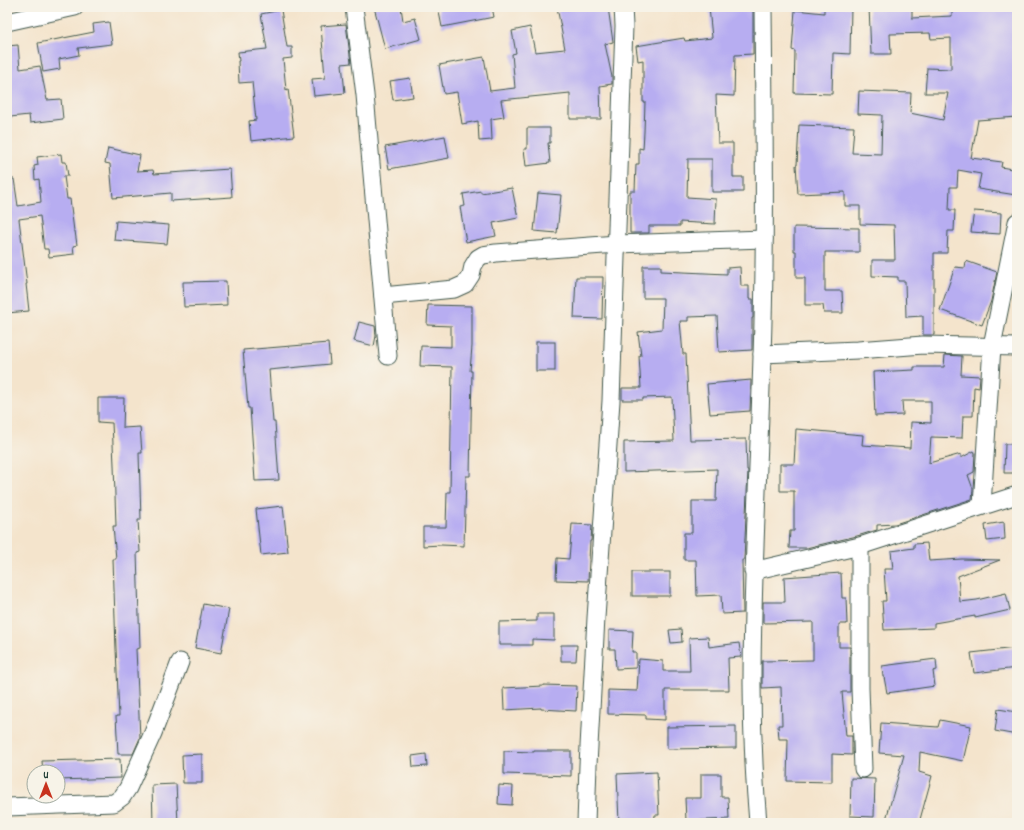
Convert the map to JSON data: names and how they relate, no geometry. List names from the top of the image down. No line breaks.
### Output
{"north":"top"}
